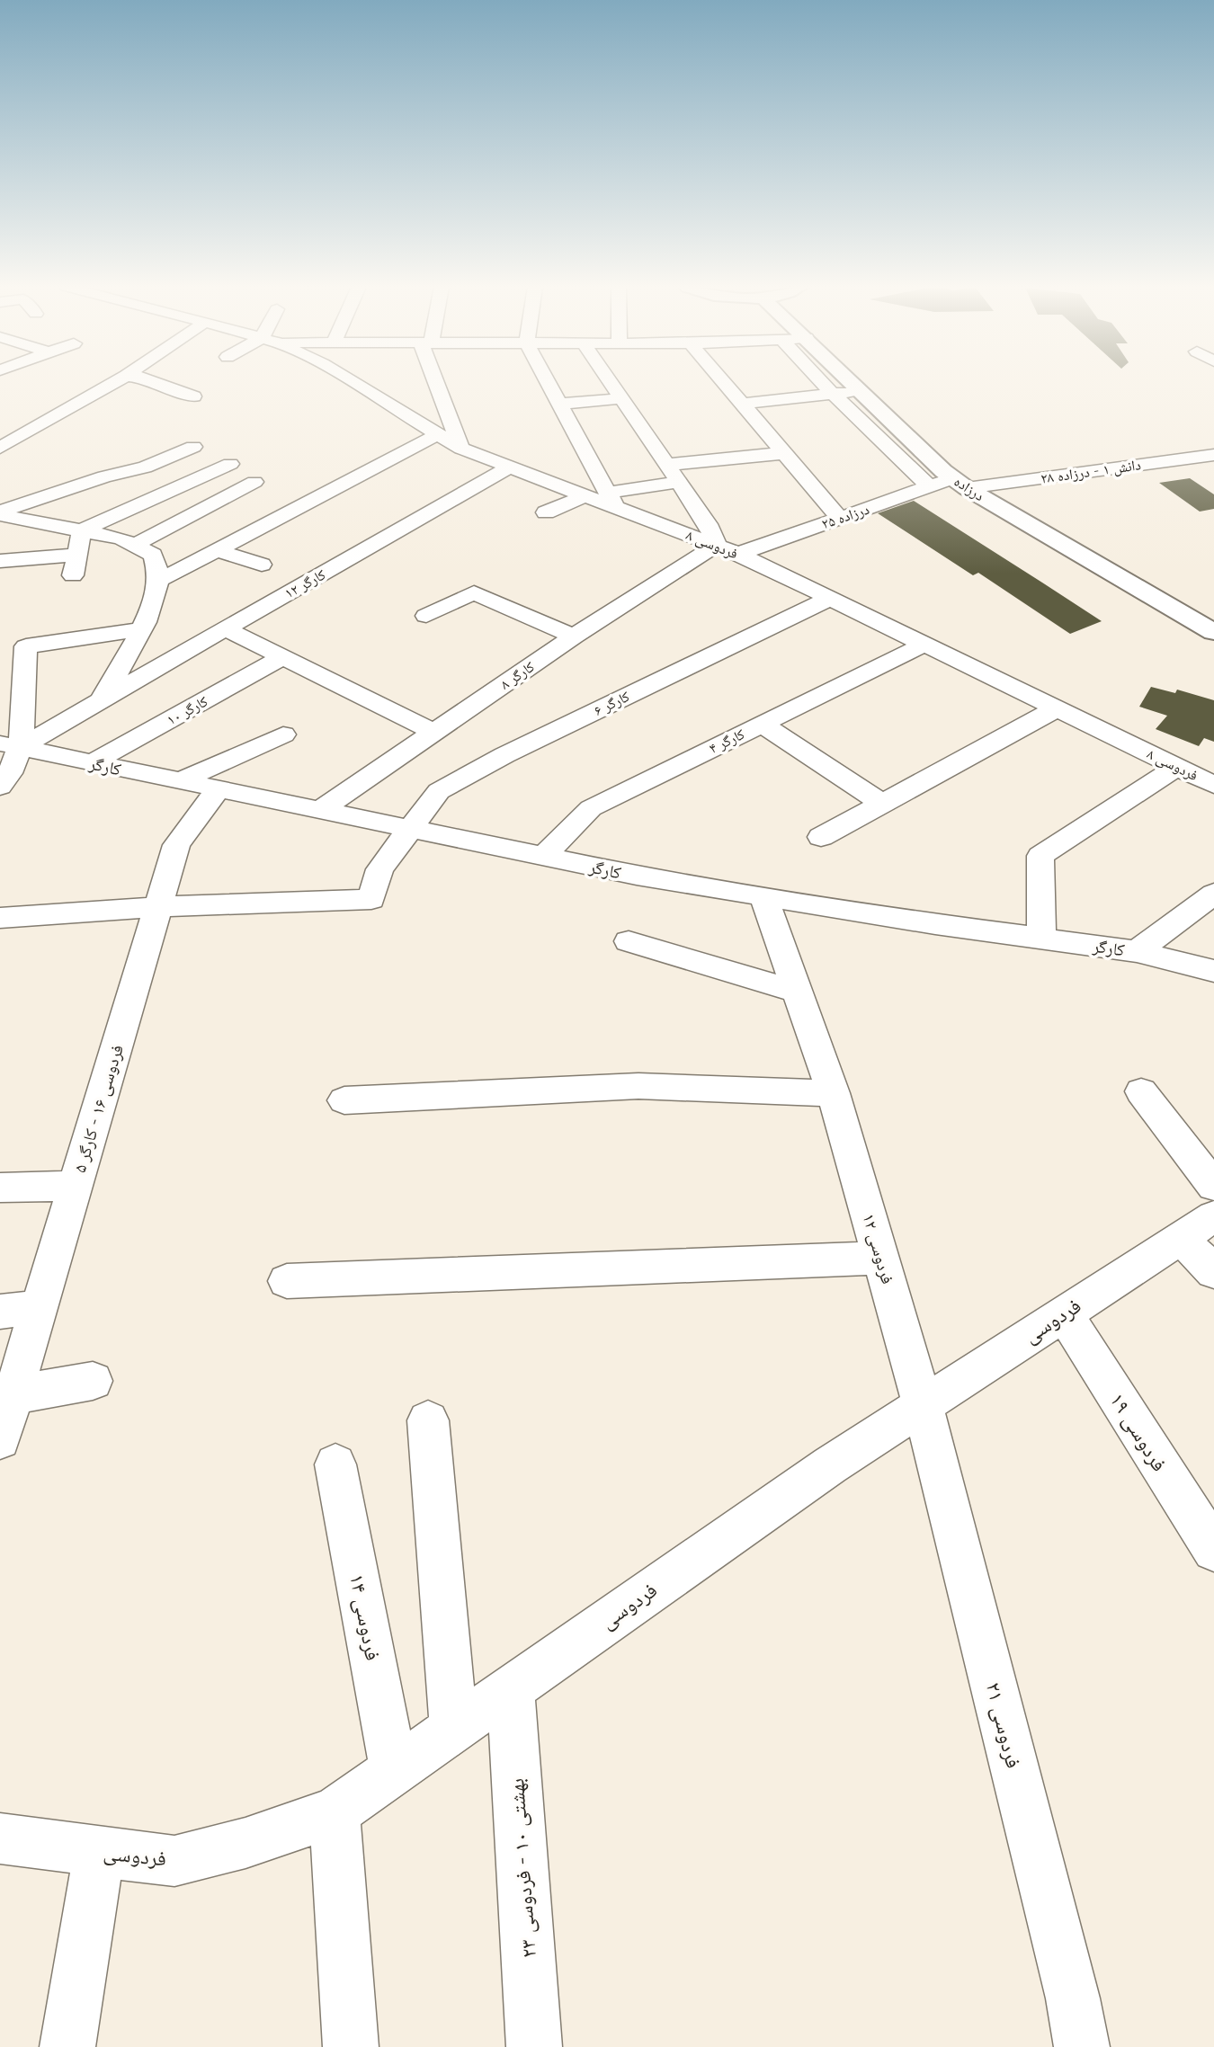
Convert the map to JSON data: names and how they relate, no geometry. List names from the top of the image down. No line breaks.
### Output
{"streets":{"main road":["درزاده"],"street":["دانش ۱ - درزاده ۲۸","درزاده ۲۵","فردوسی ۸","کارگر ۱۲","کارگر ۸","کارگر ۶","کارگر ۱۰","کارگر ۴","کارگر","فردوسی ۱۶ - کارگر ۵","فردوسی ۱۲","فردوسی","فردوسی ۱۹","فردوسی ۱۴","فردوسی ۲۱","بهشتی ۱۰ - فردوسی ۲۳"]},"crossings":[["دانش ۱ - درزاده ۲۸","درزاده"],["دانش ۱ - درزاده ۲۸","درزاده ۲۵"],["درزاده","درزاده ۲۵"],["درزاده ۲۵","فردوسی ۸"],["فردوسی ۸","کارگر ۱۲"],["فردوسی ۸","کارگر ۸"],["فردوسی ۸","کارگر ۶"],["فردوسی ۸","کارگر ۴"],["کارگر ۱۲","کارگر"],["کارگر ۸","کارگر"],["کارگر ۶","کارگر"],["کارگر ۶","فردوسی ۱۶ - کارگر ۵"],["کارگر ۱۰","کارگر"],["کارگر ۴","کارگر"],["کارگر","فردوسی ۱۶ - کارگر ۵"],["کارگر","فردوسی ۱۲"],["فردوسی ۱۲","فردوسی"],["فردوسی ۱۲","فردوسی ۲۱"],["فردوسی","فردوسی ۱۹"],["فردوسی","فردوسی ۱۴"],["فردوسی","فردوسی ۲۱"],["فردوسی","بهشتی ۱۰ - فردوسی ۲۳"]]}
